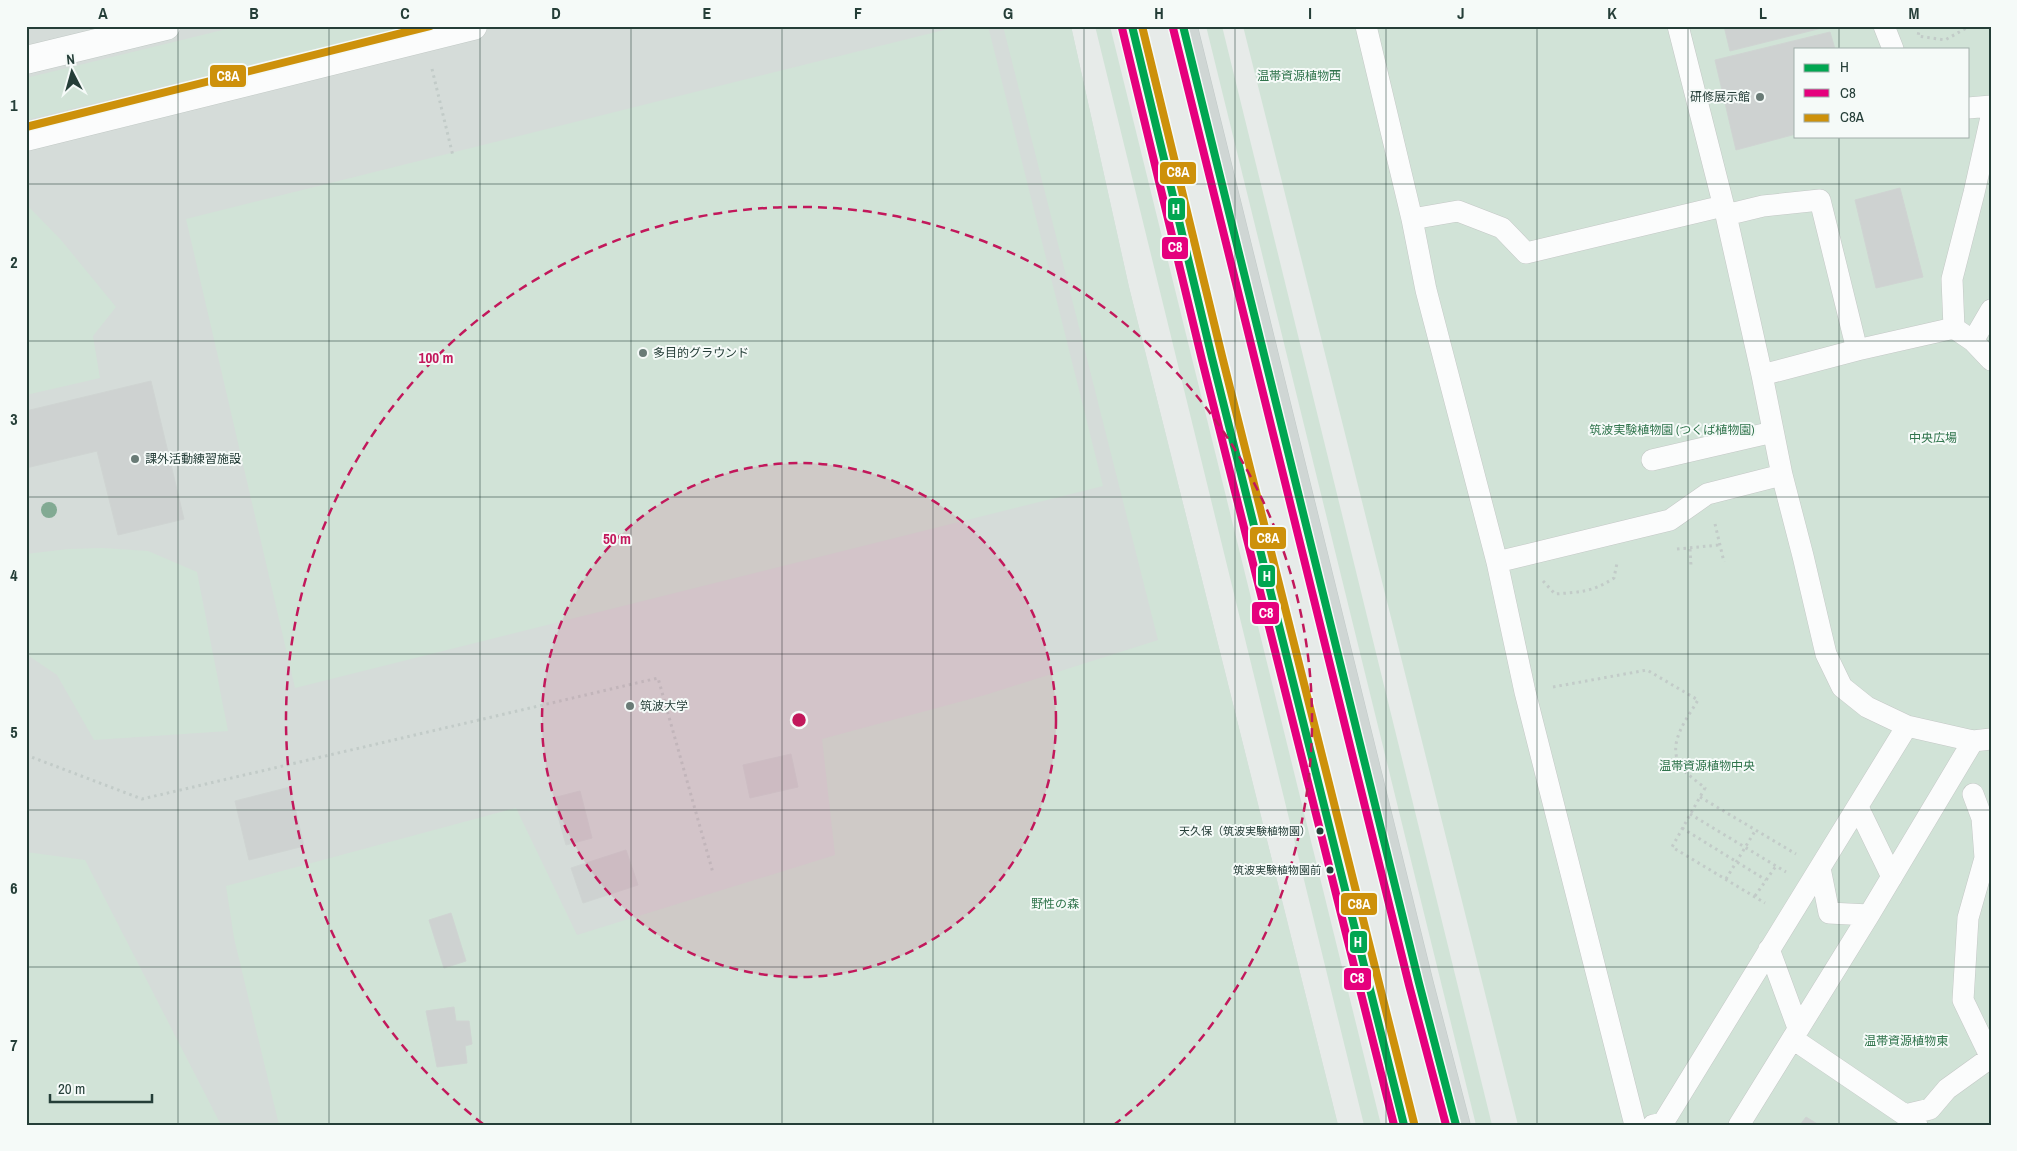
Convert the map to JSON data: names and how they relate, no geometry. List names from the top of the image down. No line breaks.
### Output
{"parks":["温帯資源植物西","筑波実験植物園 (つくば植物園)","中央広場","温帯資源植物中央","野性の森","温帯資源植物東"],"places":["研修展示館","多目的グラウンド","課外活動練習施設","筑波大学","天久保（筑波実験植物園）","筑波実験植物園前"],"lines":["transit line H","transit line C8A","transit line C8"],"legend":["H","C8","C8A"],"scale_bar":"20 m","north":"top","grid":{"columns":["A","B","C","D","E","F","G","H","I","J","K","L","M"],"rows":["1","2","3","4","5","6","7"]},"rings":["100 m","50 m"]}
